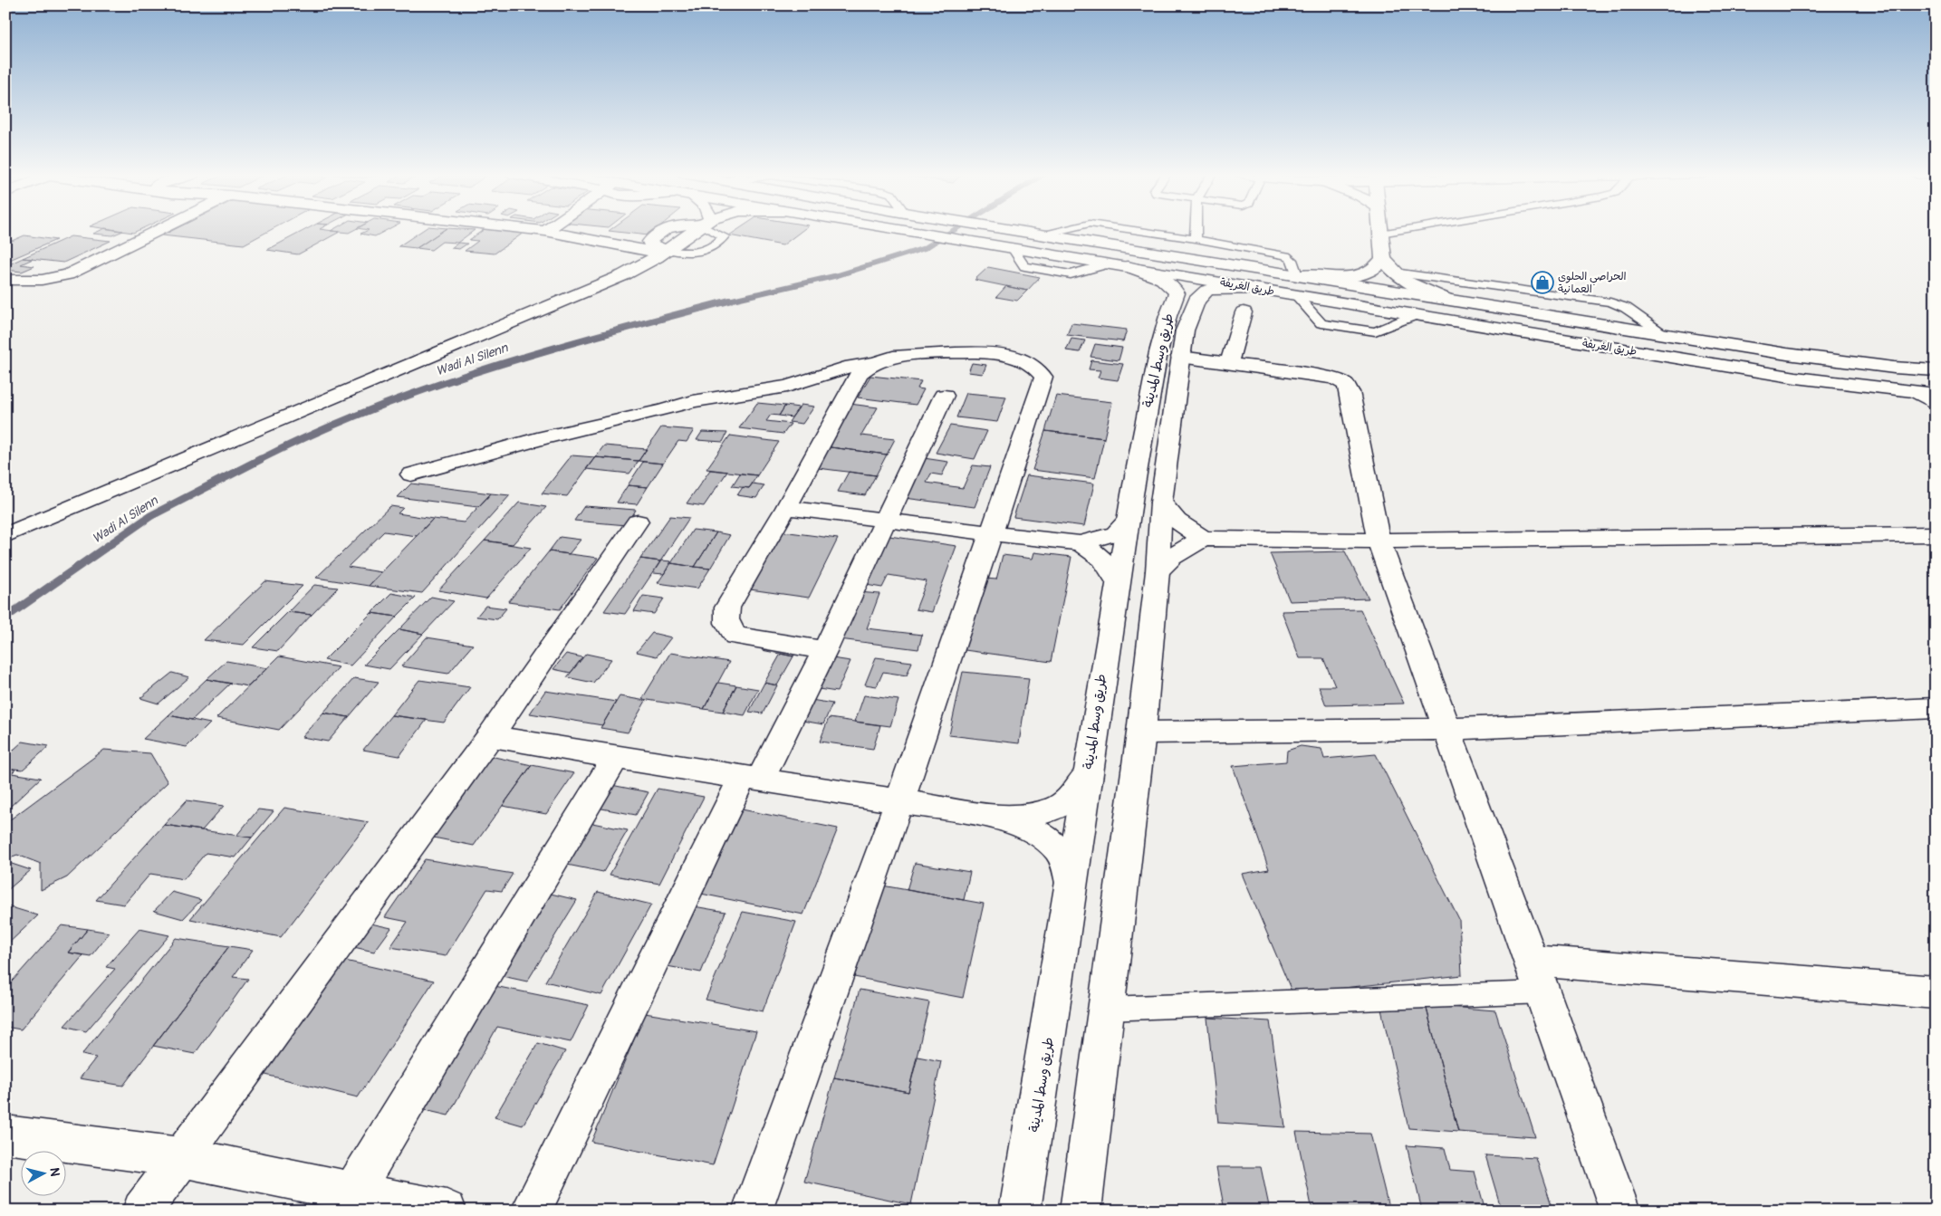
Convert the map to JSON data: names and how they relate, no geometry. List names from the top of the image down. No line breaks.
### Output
{"streets":{"street":["طريق الغريفة","طريق وسط المدينة"]},"crossings":[["طريق الغريفة","طريق وسط المدينة"]],"water":["Wadi Al Silenn"],"places":{"shop":["الحراصي الحلوى العمانية"]},"north":"right"}
